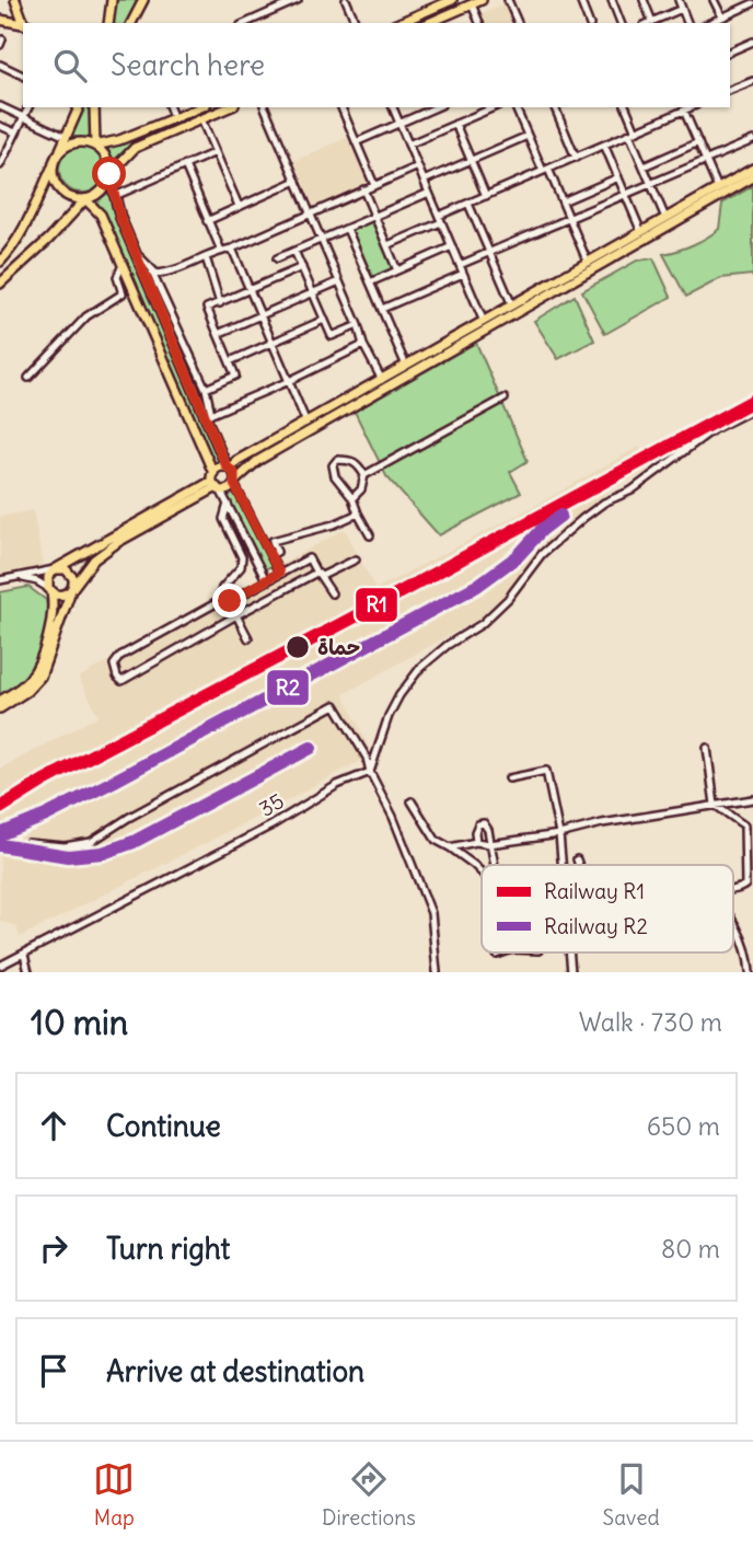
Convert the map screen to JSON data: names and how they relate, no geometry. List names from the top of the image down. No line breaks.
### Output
{"streets":{"street":["35"]},"places":["حماة"],"lines":["rail line R1","rail line R2"],"legend":["Railway R1","Railway R2"],"page":{"search":"Search here","heading":["10 min","Walk · 730 m"],"list":[["Continue","650 m"],["Turn right","80 m"],"Arrive at destination"],"nav":["Map","Directions","Saved"]}}
